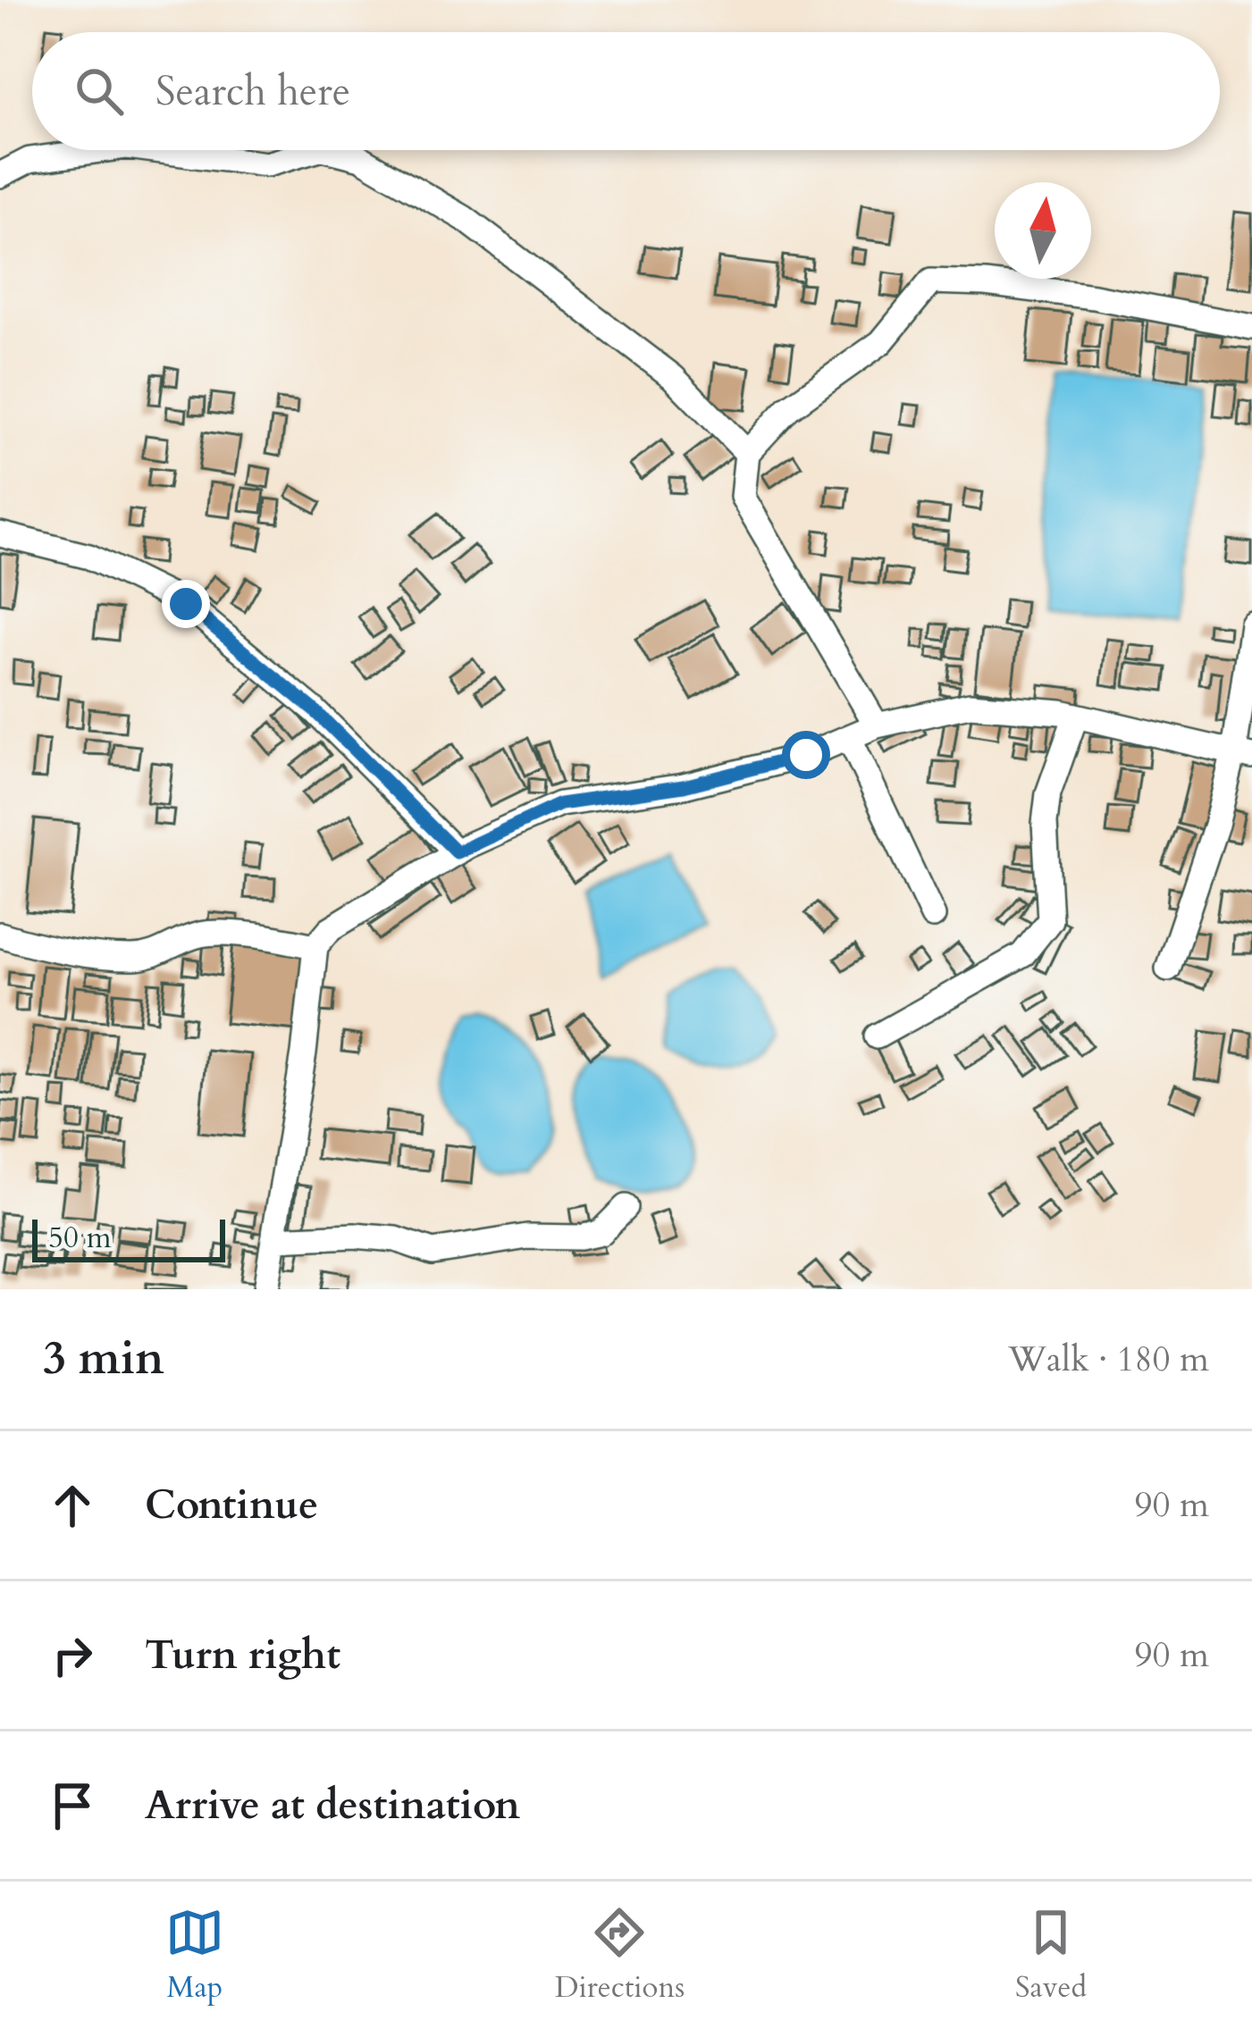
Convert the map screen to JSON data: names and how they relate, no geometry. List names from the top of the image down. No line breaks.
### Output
{"scale_bar":"50 m","north":"top","page":{"search":"Search here","scale":"50 m","heading":["3 min","Walk · 180 m"],"list":[["Continue","90 m"],["Turn right","90 m"],"Arrive at destination"],"nav":["Map","Directions","Saved"]}}
